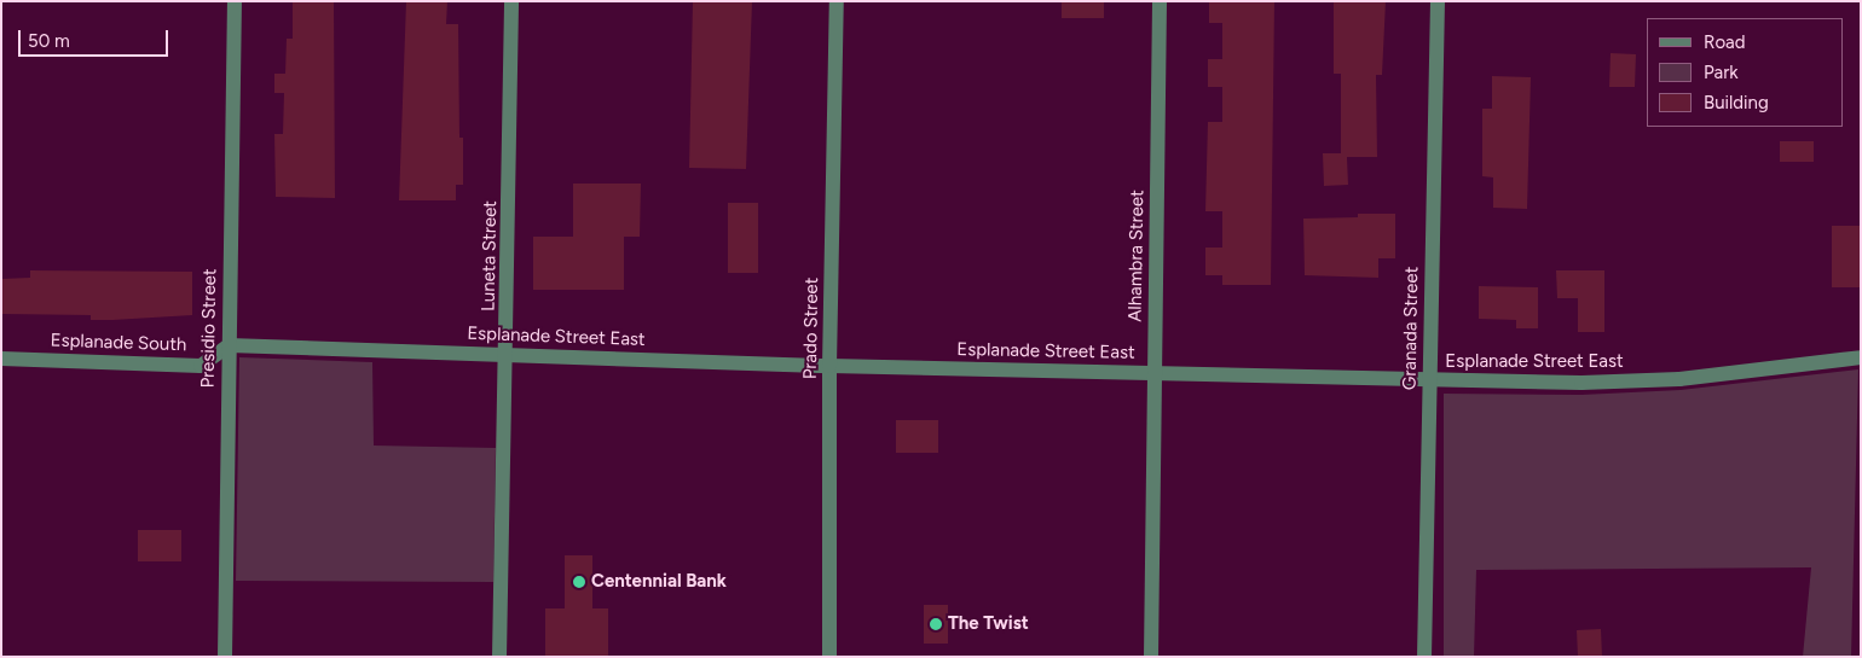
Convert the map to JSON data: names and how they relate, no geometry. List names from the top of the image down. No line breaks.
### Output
{"streets":{"street":["Luneta Street","Alhambra Street","Presidio Street","Prado Street","Granada Street","Esplanade Street East","Esplanade South"]},"crossings":[["Luneta Street","Esplanade Street East"],["Alhambra Street","Esplanade Street East"],["Presidio Street","Esplanade Street East"],["Presidio Street","Esplanade South"],["Prado Street","Esplanade Street East"],["Granada Street","Esplanade Street East"],["Esplanade Street East","Esplanade South"]],"places":["Centennial Bank","The Twist"],"legend":["Road","Park","Building"],"scale_bar":"50 m"}
